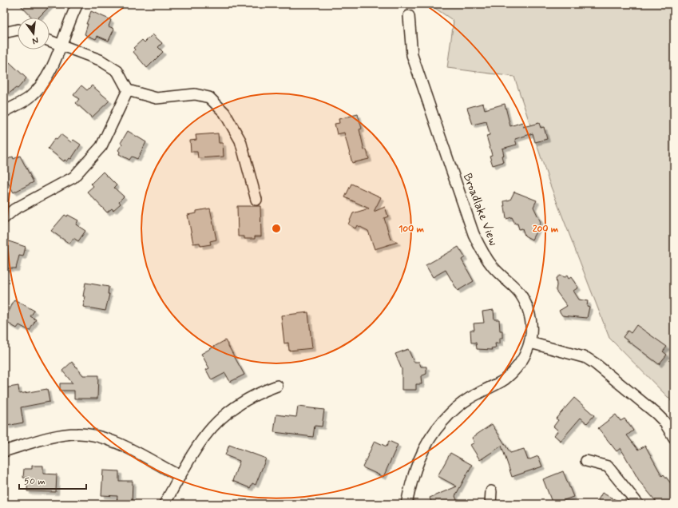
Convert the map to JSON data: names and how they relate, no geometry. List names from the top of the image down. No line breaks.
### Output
{"streets":{"street":["Broadlake View"]},"scale_bar":"50 m","north":"bottom","rings":["100 m","200 m"]}
